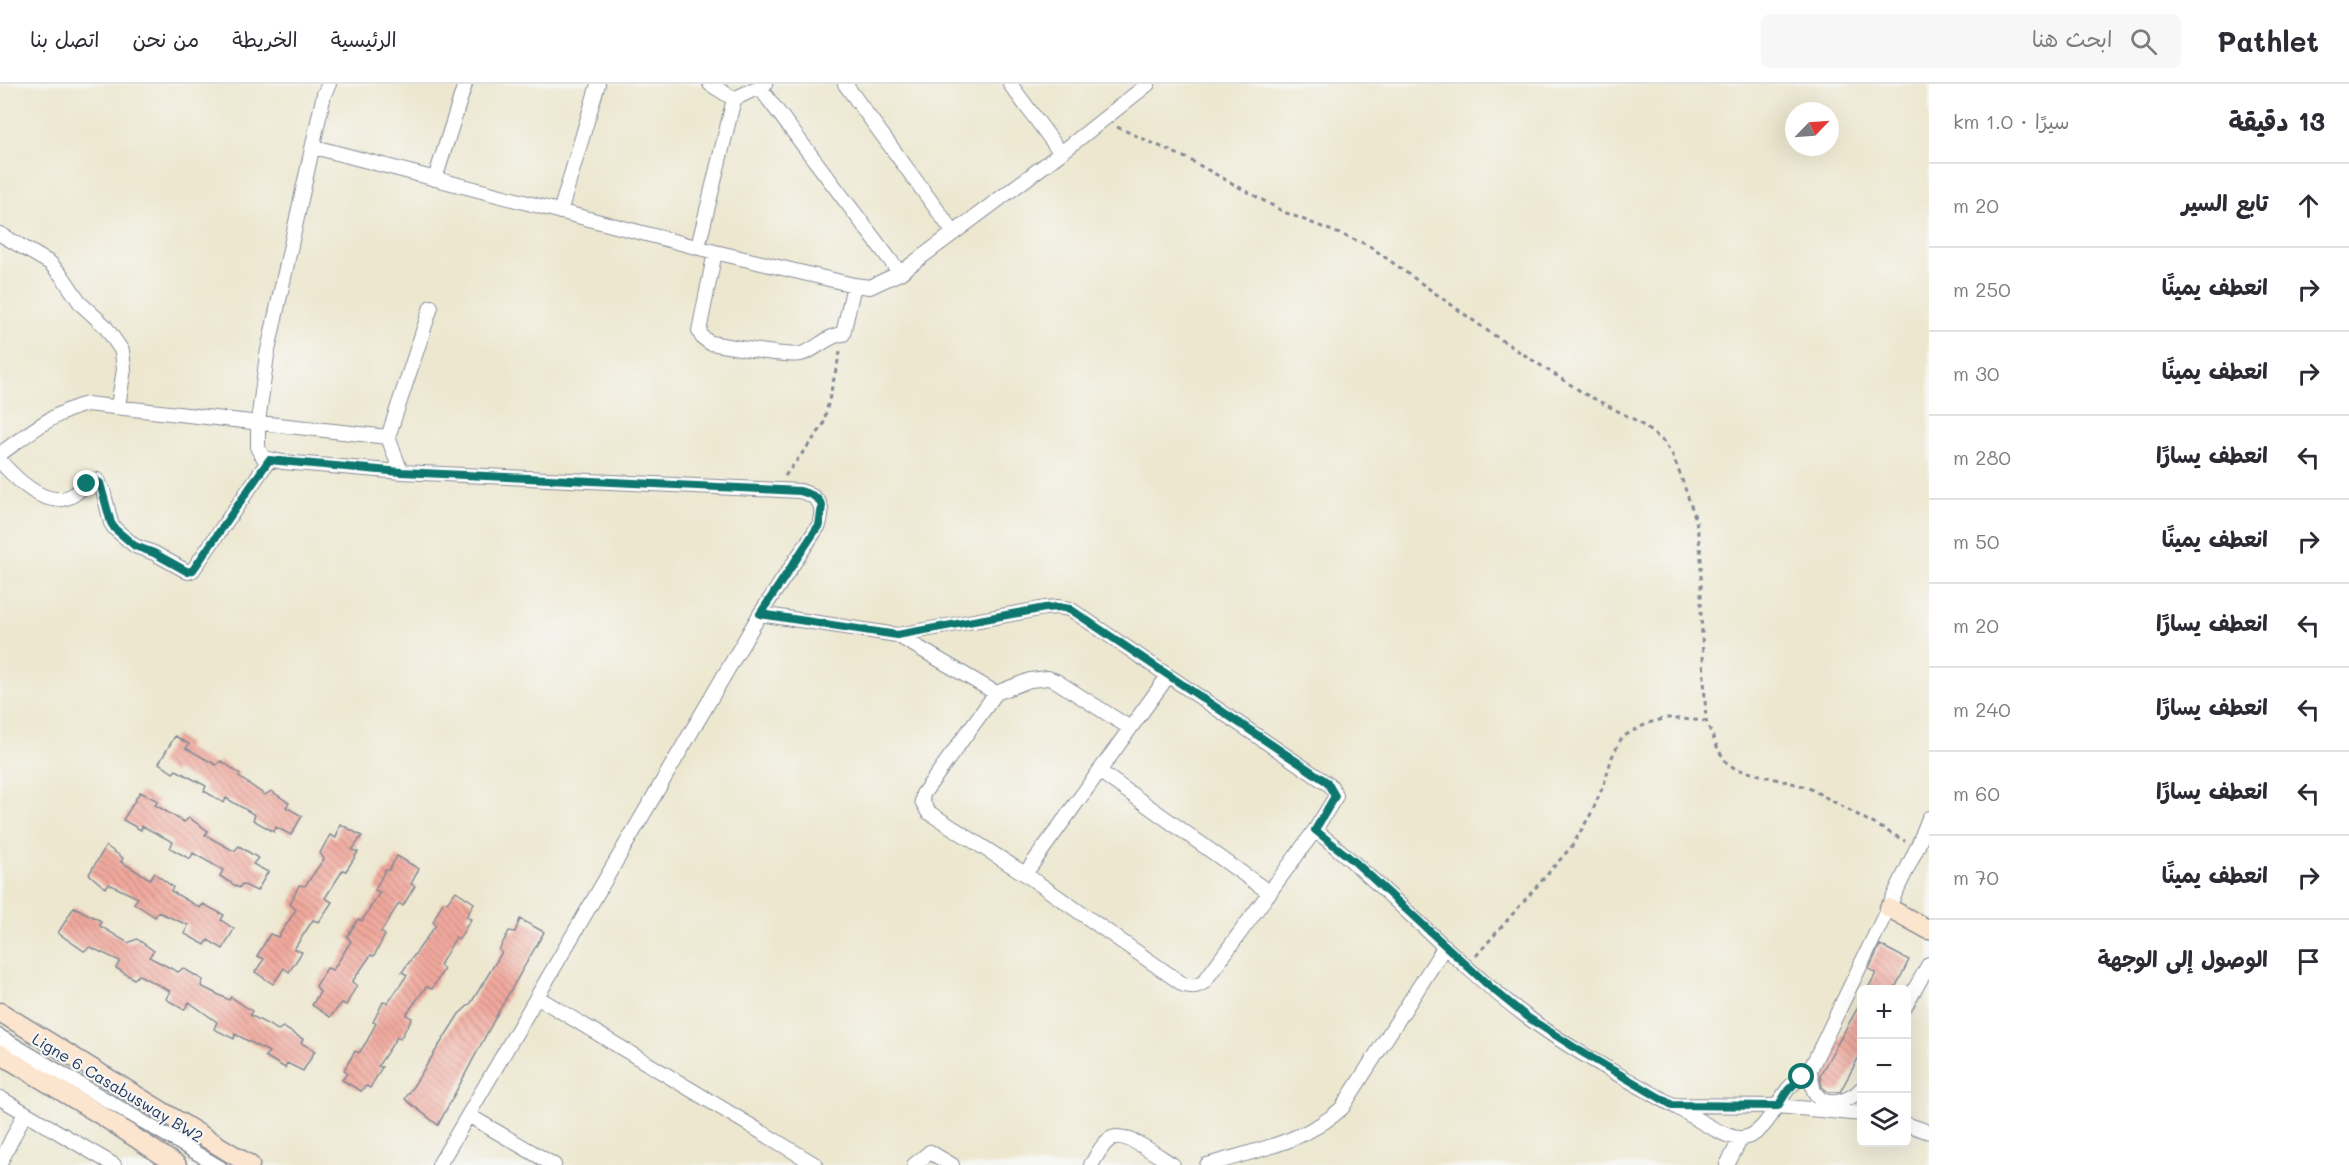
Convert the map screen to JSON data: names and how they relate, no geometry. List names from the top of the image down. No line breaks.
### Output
{"streets":{"lane":["Ligne 6 Casabusway BW2"]},"north":"top right","page":{"header":"Pathlet","search":"ابحث هنا","nav":["الرئيسية","الخريطة","من نحن","اتصل بنا"],"heading":["13 دقيقة","سيرًا · 1.0 km"],"list":[["تابع السير","20 m"],["انعطف يمينًا","250 m"],["انعطف يمينًا","30 m"],["انعطف يسارًا","280 m"],["انعطف يمينًا","50 m"],["انعطف يسارًا","20 m"],["انعطف يسارًا","240 m"],["انعطف يسارًا","60 m"],["انعطف يمينًا","70 m"],"الوصول إلى الوجهة"],"map_buttons":["+","−"]}}
